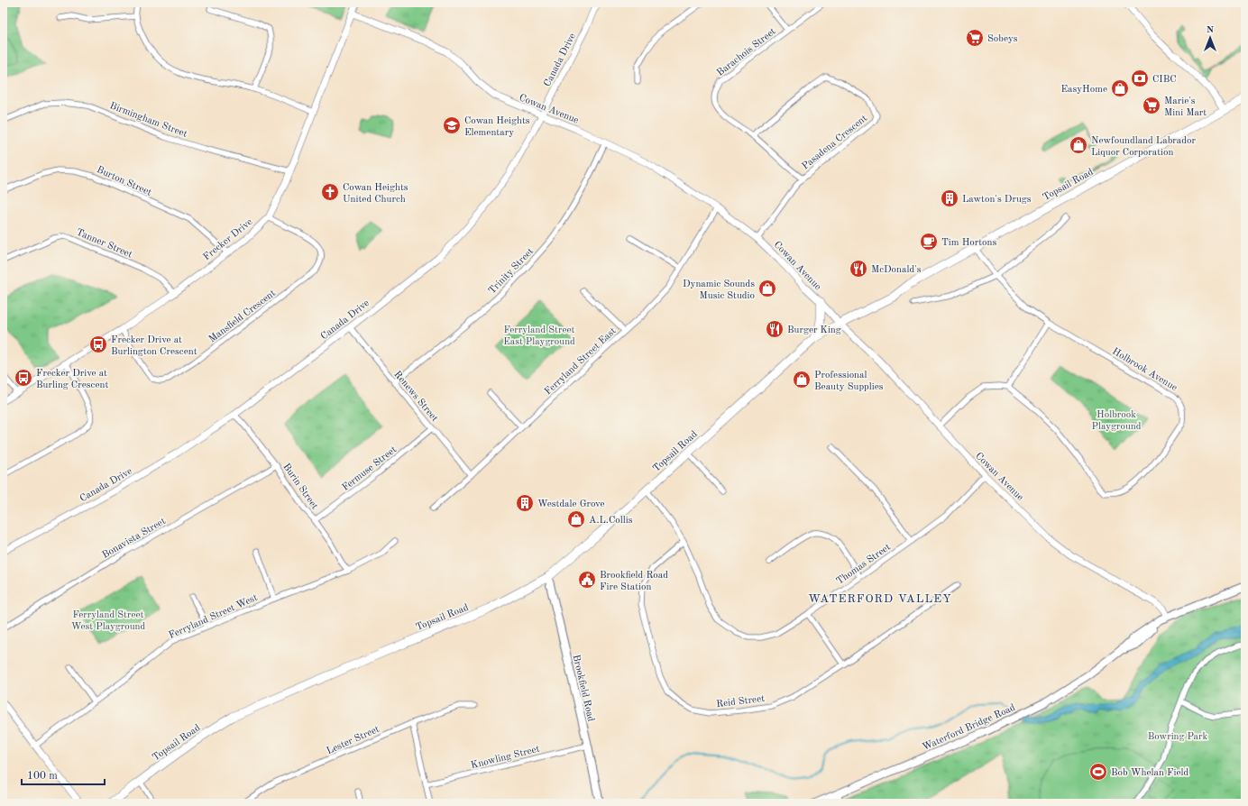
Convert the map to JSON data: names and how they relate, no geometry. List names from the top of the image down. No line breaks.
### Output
{"streets":{"main road":["Topsail Road","Brookfield Road","Waterford Bridge Road"],"street":["Barachois Street","Canada Drive","Cowan Avenue","Birmingham Street","Pasadena Crescent","Burton Street","Frecker Drive","Tanner Street","Trinity Street","Mansfield Crescent","Ferryland Street East","Holbrook Avenue","Renews Street","Fermuse Street","Burin Street","Bonavista Street","Thomas Street","Ferryland Street West","Reid Street","Lester Street","Knowling Street"]},"crossings":[["Barachois Street","Pasadena Crescent"],["Canada Drive","Cowan Avenue"],["Canada Drive","Renews Street"],["Canada Drive","Burin Street"],["Cowan Avenue","Pasadena Crescent"],["Cowan Avenue","Topsail Road"],["Cowan Avenue","Frecker Drive"],["Cowan Avenue","Trinity Street"],["Cowan Avenue","Ferryland Street East"],["Cowan Avenue","Thomas Street"],["Cowan Avenue","Waterford Bridge Road"],["Birmingham Street","Frecker Drive"],["Burton Street","Frecker Drive"],["Topsail Road","Holbrook Avenue"],["Topsail Road","Thomas Street"],["Topsail Road","Brookfield Road"],["Frecker Drive","Tanner Street"],["Frecker Drive","Mansfield Crescent"],["Trinity Street","Renews Street"],["Ferryland Street East","Renews Street"],["Renews Street","Fermuse Street"],["Fermuse Street","Burin Street"],["Burin Street","Bonavista Street"],["Burin Street","Ferryland Street West"],["Thomas Street","Reid Street"],["Brookfield Road","Knowling Street"]],"districts":["WATERFORD VALLEY"],"parks":["Ferryland Street East Playground","Holbrook Playground","Ferryland Street West Playground","Bowring Park"],"places":{"supermarket":["Sobeys","Marie's Mini Mart"],"bank":["CIBC"],"shop":["EasyHome","Newfoundland Labrador Liquor Corporation","Dynamic Sounds Music Studio","Professional Beauty Supplies","A.L.Collis"],"school or university":["Cowan Heights Elementary"],"church":["Cowan Heights United Church"],"building":["Lawton's Drugs","Westdale Grove"],"cafe":["Tim Hortons"],"restaurant":["McDonald's","Burger King"],"bus stop":["Frecker Drive at Burlington Crescent","Frecker Drive at Burling Crescent"],"public building":["Brookfield Road Fire Station"],"sports":["Bob Whelan Field"]},"scale_bar":"100 m","north":"top"}
